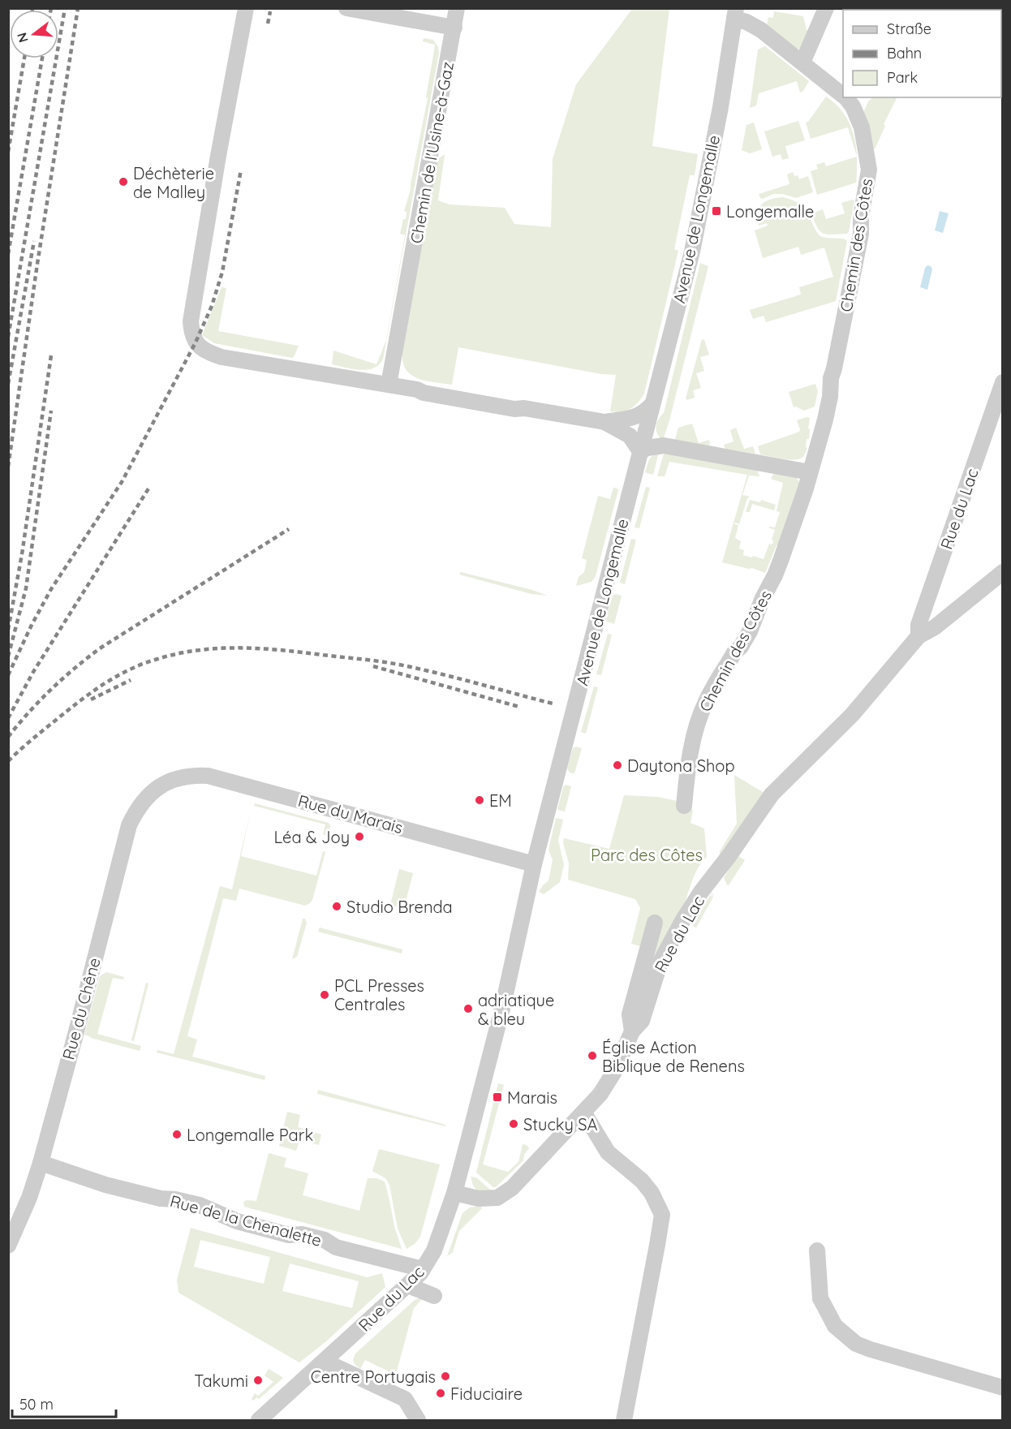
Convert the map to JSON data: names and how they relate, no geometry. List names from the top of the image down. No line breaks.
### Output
{"streets":{"street":["Chemin de l'Usine-à-Gaz","Avenue de Longemalle","Chemin des Côtes","Rue du Lac","Rue du Marais","Rue du Chêne","Rue de la Chenalette"]},"crossings":[["Avenue de Longemalle","Chemin des Côtes"],["Avenue de Longemalle","Rue du Lac"],["Avenue de Longemalle","Rue du Marais"],["Rue du Lac","Rue de la Chenalette"],["Rue du Marais","Rue du Chêne"],["Rue du Chêne","Rue de la Chenalette"]],"parks":["Parc des Côtes"],"places":{"other":["Déchèterie de Malley","Daytona Shop","EM","Léa & Joy","Studio Brenda","PCL Presses Centrales","adriatique & bleu","Église Action Biblique de Renens","Stucky SA","Longemalle Park","Centre Portugais","Takumi","Fiduciaire"],"transit":["Longemalle","Marais"]},"legend":["Straße","Bahn","Park"],"scale_bar":"50 m","north":"left"}
